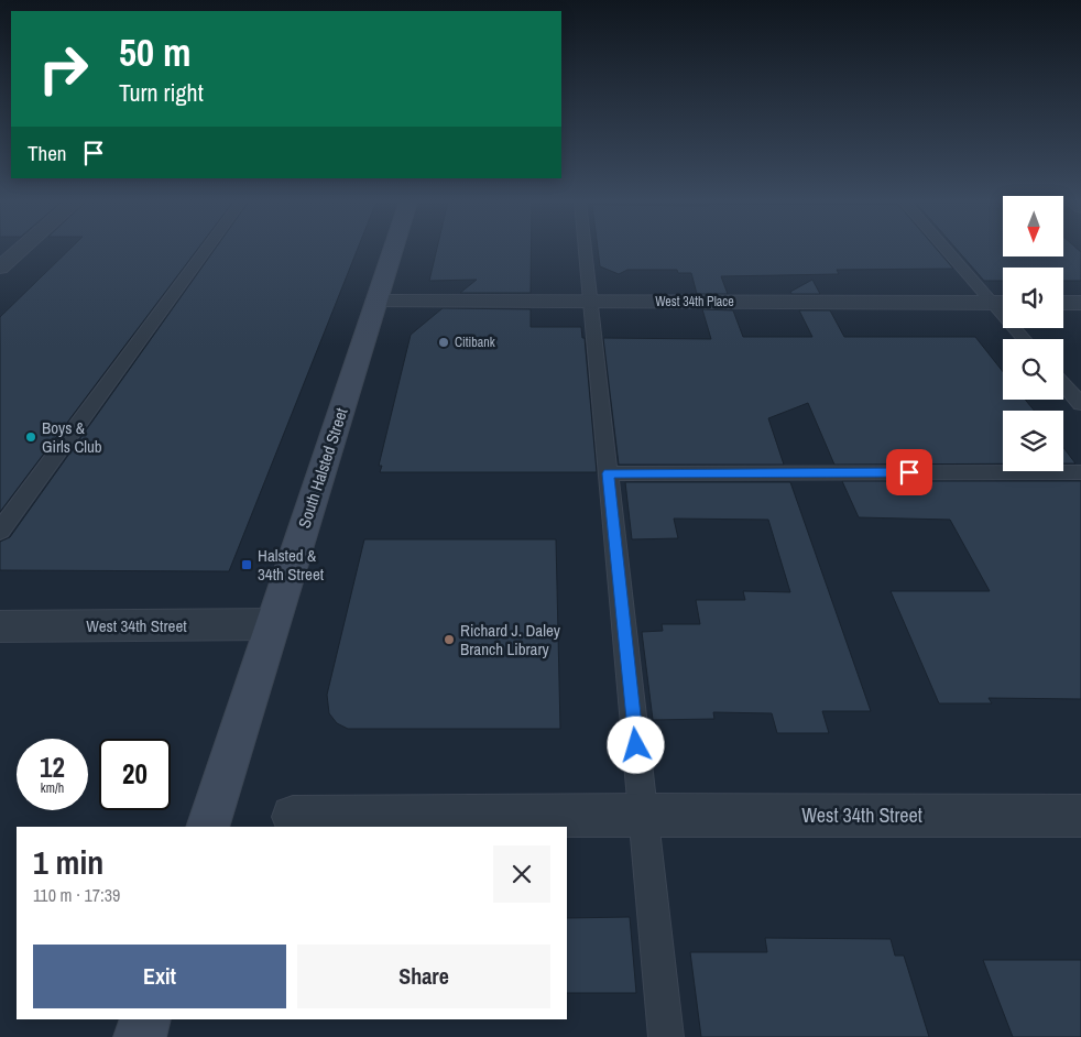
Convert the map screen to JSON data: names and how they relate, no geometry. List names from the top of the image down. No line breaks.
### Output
{"streets":{"main road":["South Halsted Street"],"street":["West 34th Place","West 34th Street"]},"crossings":[["West 34th Place","South Halsted Street"],["South Halsted Street","West 34th Street"]],"places":{"other":["Citibank","Boys & Girls Club","Richard J. Daley Branch Library"],"transit":["Halsted & 34th Street"]},"north":"bottom","page":{"turn":["50 m","Turn right"],"then":"Then","speed":"12 km/h","limit":"20","heading":["1 min","110 m · 17:39"],"buttons":["Exit","Share"]}}
